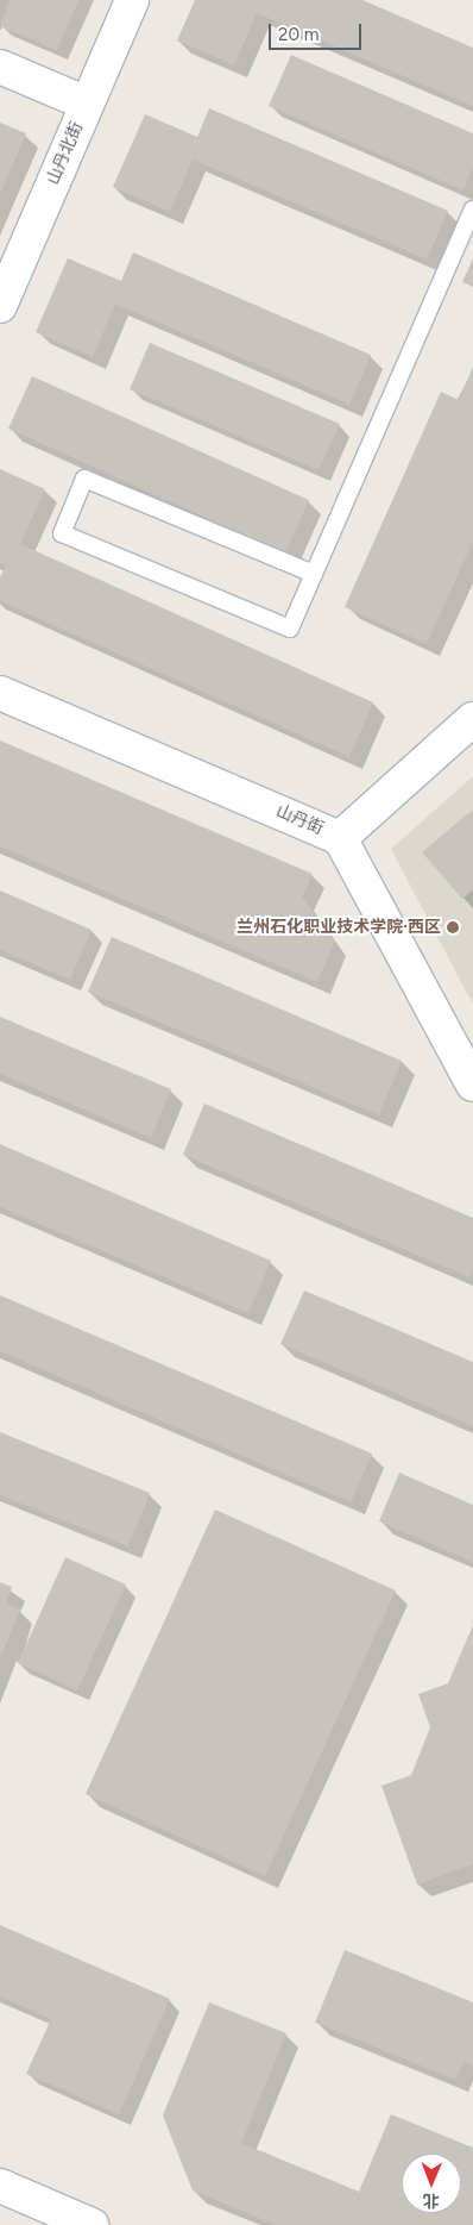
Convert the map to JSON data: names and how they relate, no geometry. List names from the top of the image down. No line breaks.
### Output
{"streets":{"street":["山丹北街","山丹街"]},"places":["兰州石化职业技术学院·西区"],"scale_bar":"20 m","north":"bottom"}
